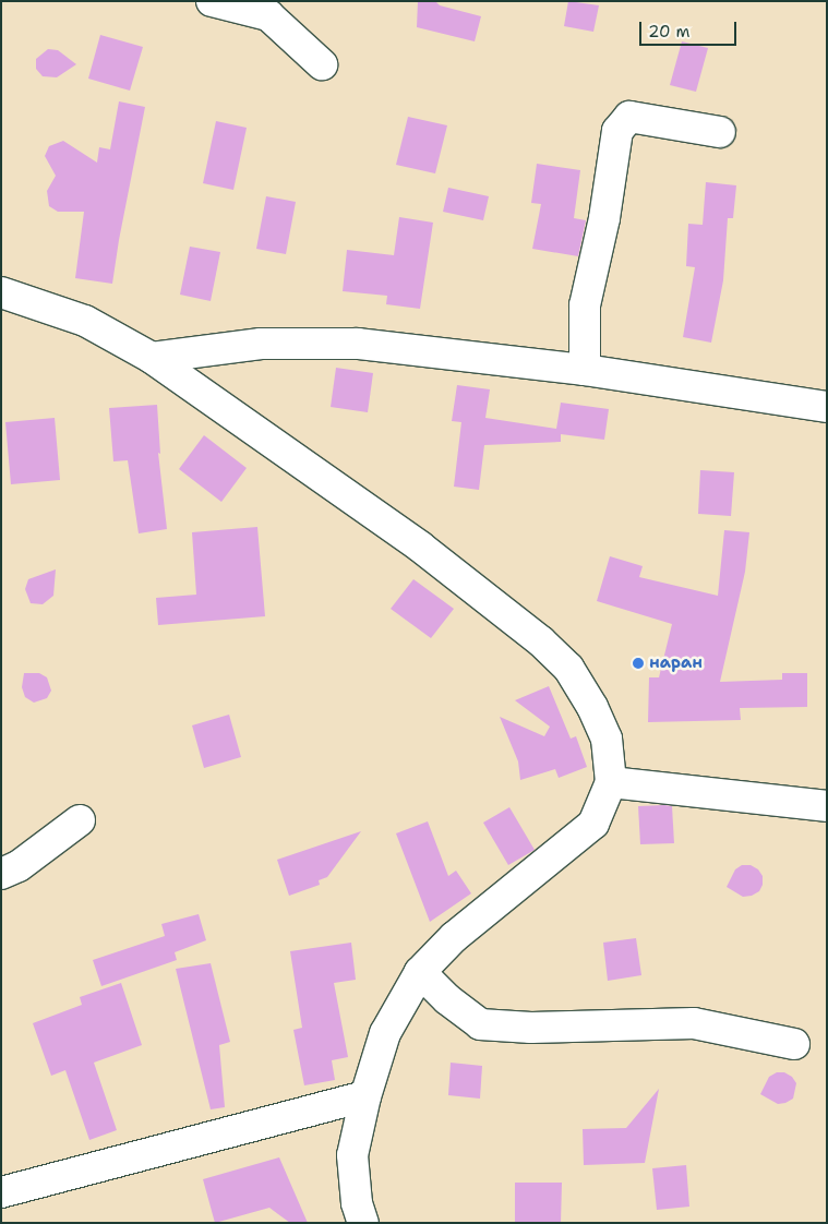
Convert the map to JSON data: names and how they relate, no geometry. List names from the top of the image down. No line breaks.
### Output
{"places":["наран"],"scale_bar":"20 m"}
